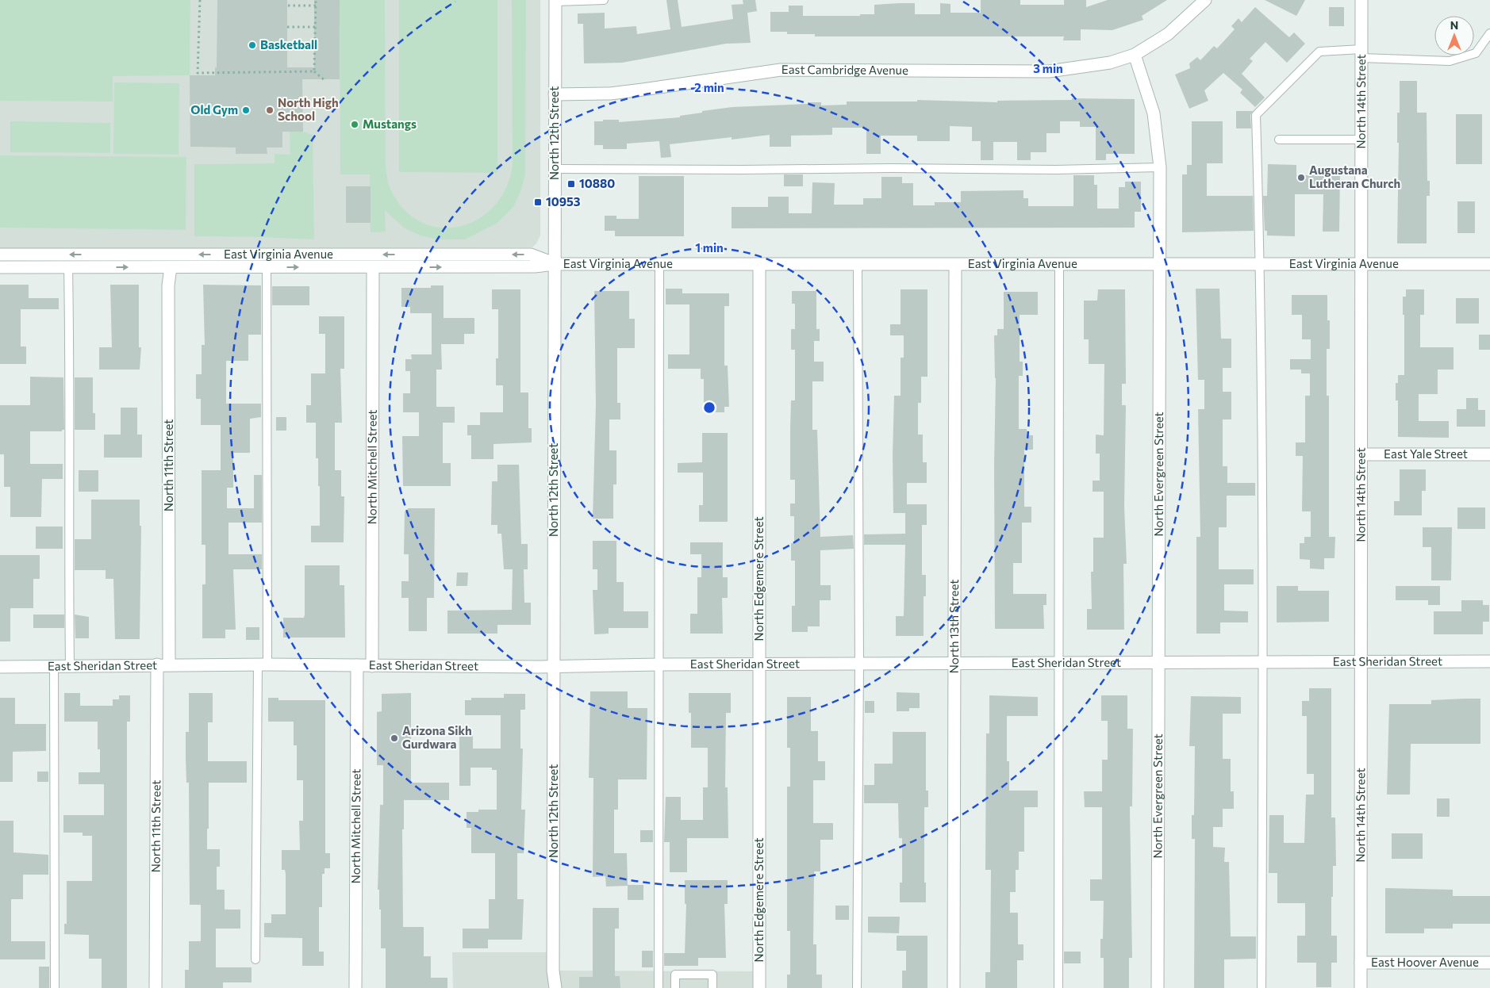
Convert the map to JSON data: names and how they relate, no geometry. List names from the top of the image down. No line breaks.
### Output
{"streets":{"street":["East Cambridge Avenue","North 14th Street","North 12th Street","East Virginia Avenue","East Yale Street","North 11th Street","North Mitchell Street","North Evergreen Street","North Edgemere Street","North 13th Street","East Sheridan Street","East Hoover Avenue"]},"crossings":[["East Cambridge Avenue","North 12th Street"],["East Cambridge Avenue","North Evergreen Street"],["North 14th Street","East Virginia Avenue"],["North 14th Street","East Yale Street"],["North 14th Street","East Sheridan Street"],["North 14th Street","East Hoover Avenue"],["North 12th Street","East Virginia Avenue"],["North 12th Street","East Sheridan Street"],["East Virginia Avenue","North 11th Street"],["East Virginia Avenue","North Mitchell Street"],["East Virginia Avenue","North Evergreen Street"],["East Virginia Avenue","North Edgemere Street"],["East Virginia Avenue","North 13th Street"],["North 11th Street","East Sheridan Street"],["North Mitchell Street","East Sheridan Street"],["North Evergreen Street","East Sheridan Street"],["North Edgemere Street","East Sheridan Street"],["North 13th Street","East Sheridan Street"]],"places":{"other":["Basketball","Old Gym","North High School","Mustangs","Augustana Lutheran Church","Arizona Sikh Gurdwara"],"transit":["10880","10953"]},"north":"top","rings":["3 min","2 min","1 min"]}
